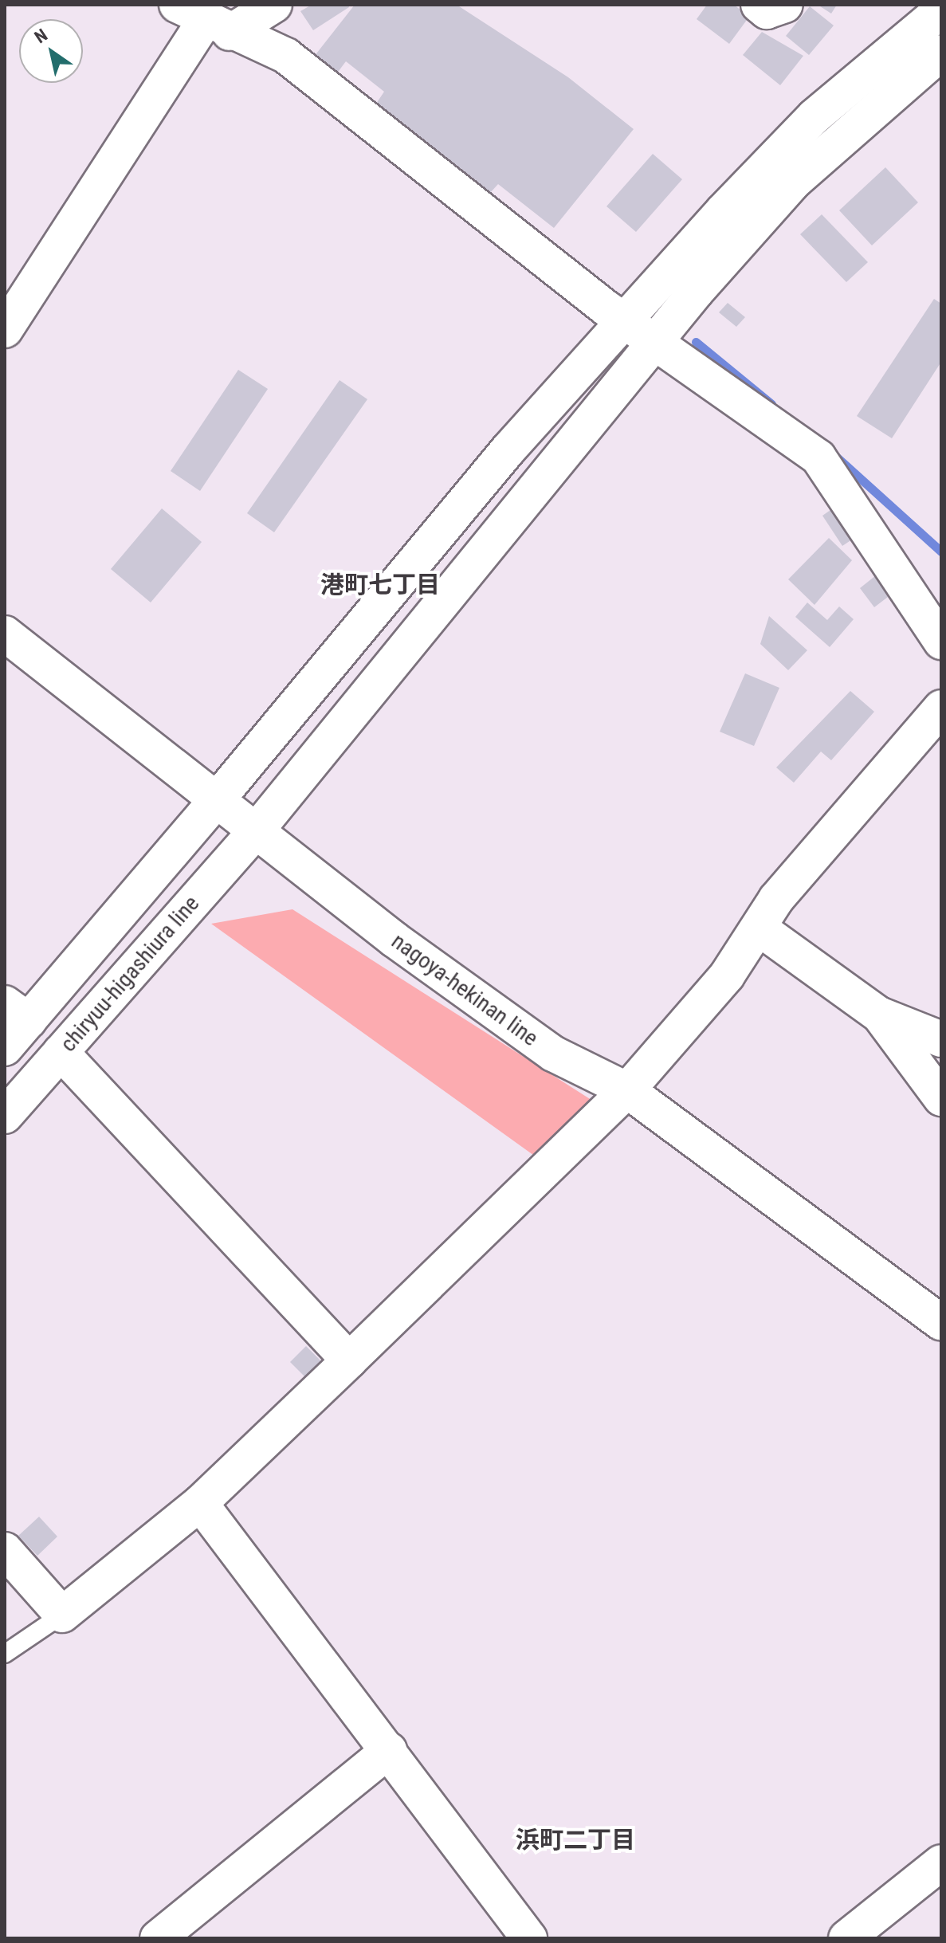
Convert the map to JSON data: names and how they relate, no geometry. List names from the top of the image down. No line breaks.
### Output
{"streets":{"street":["chiryuu-higashiura line","nagoya-hekinan line"]},"crossings":[["chiryuu-higashiura line","nagoya-hekinan line"]],"districts":["港町七丁目","浜町二丁目"],"north":"top left"}
